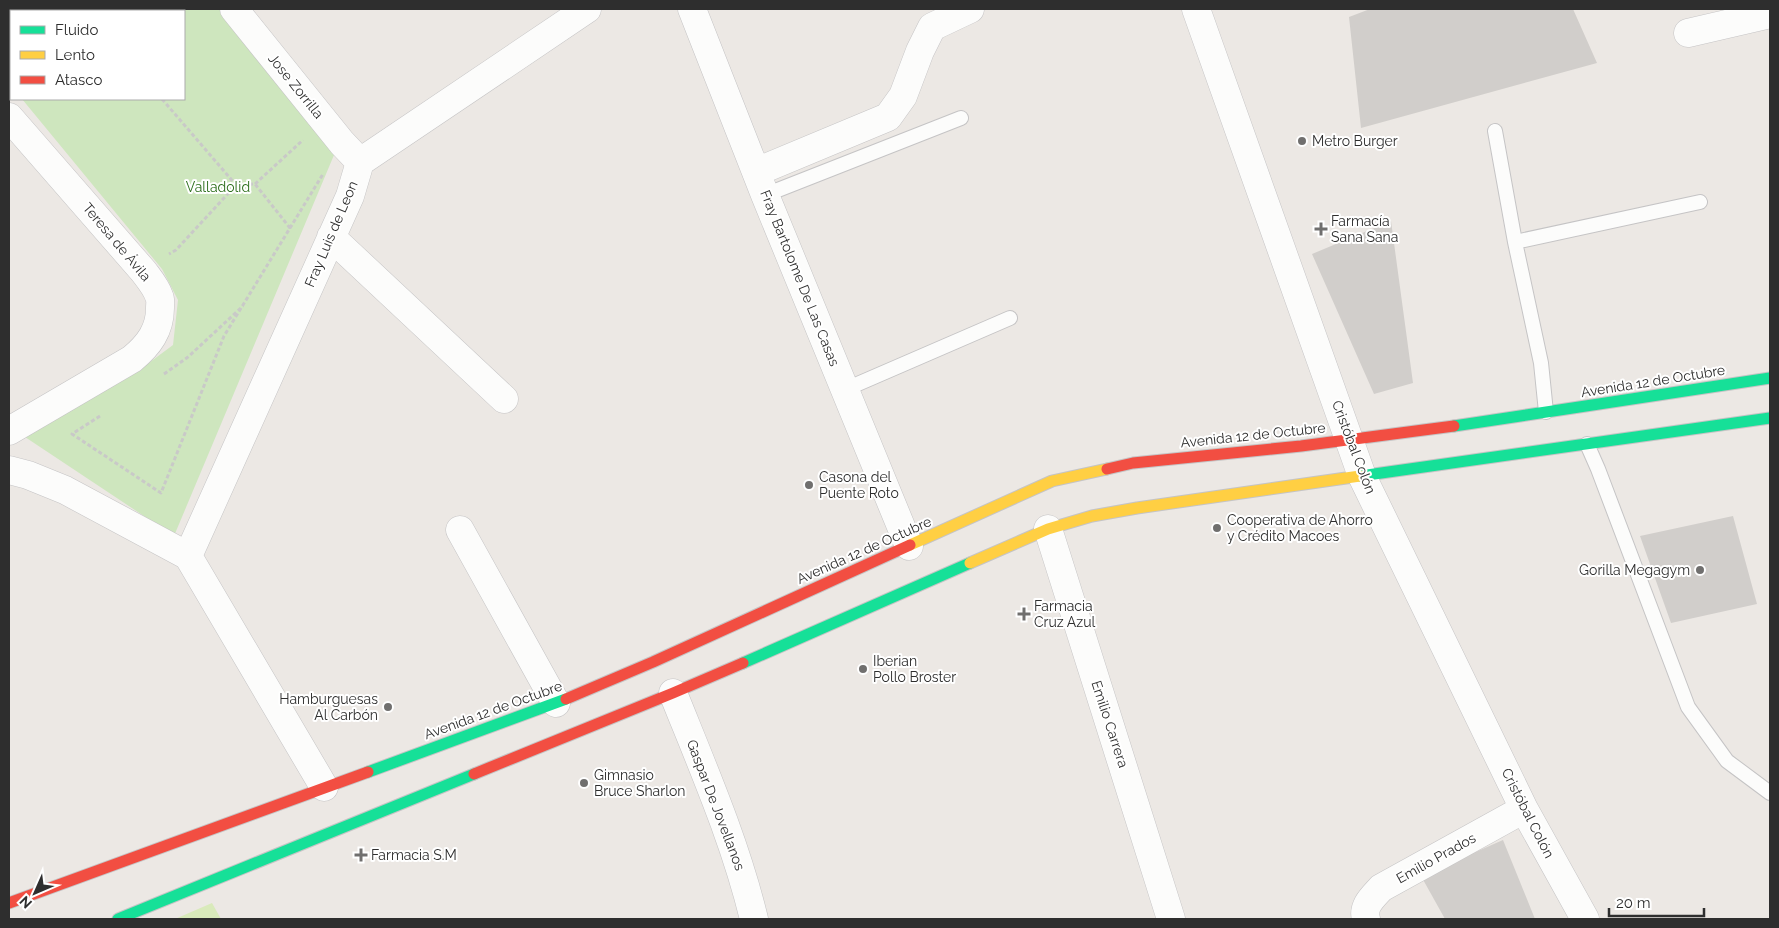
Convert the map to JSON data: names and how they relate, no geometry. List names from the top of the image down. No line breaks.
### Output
{"streets":{"main road":["Avenida 12 de Octubre"],"street":["Jose Zorrilla","Fray Luis de Leon","Teresa de Ávila","Fray Bartolome De Las Casas","Cristóbal Colón","Emilio Carrera","Gaspar De Jovellanos","Emilio Prados"]},"crossings":[["Jose Zorrilla","Fray Luis de Leon"],["Fray Bartolome De Las Casas","Avenida 12 de Octubre"],["Avenida 12 de Octubre","Cristóbal Colón"],["Cristóbal Colón","Emilio Prados"]],"parks":["Valladolid"],"places":{"other":["Metro Burger","Casona del Puente Roto","Cooperativa de Ahorro y Crédito Macoes","Gorilla Megagym","Iberian Pollo Broster","Hamburguesas Al Carbón","Gimnasio Bruce Sharlon"],"health":["Farmacía Sana Sana","Farmacia Cruz Azul","Farmacia S.M"]},"legend":["Fluido","Lento","Atasco"],"scale_bar":"20 m","north":"bottom left"}
